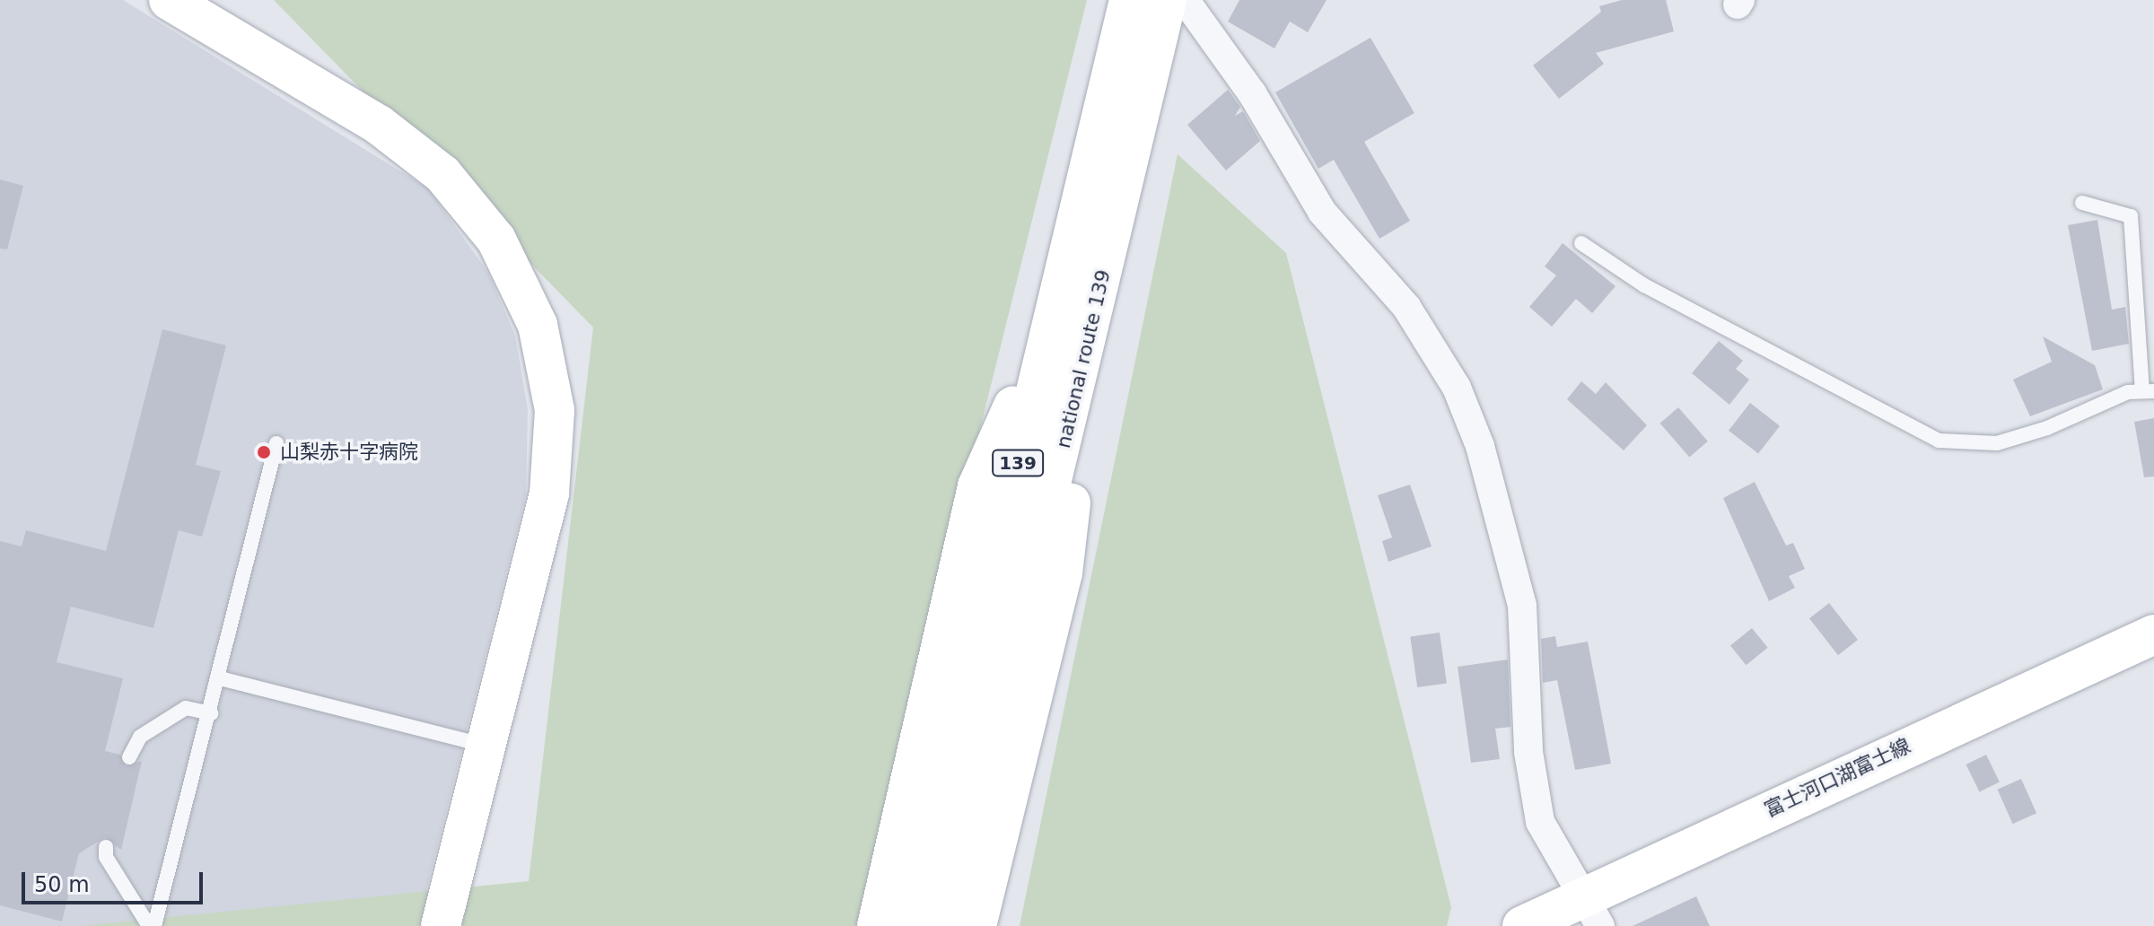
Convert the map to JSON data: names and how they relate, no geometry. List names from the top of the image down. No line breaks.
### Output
{"streets":{"main road":["national route 139","139","富士河口湖富士線"]},"places":["山梨赤十字病院"],"scale_bar":"50 m"}
